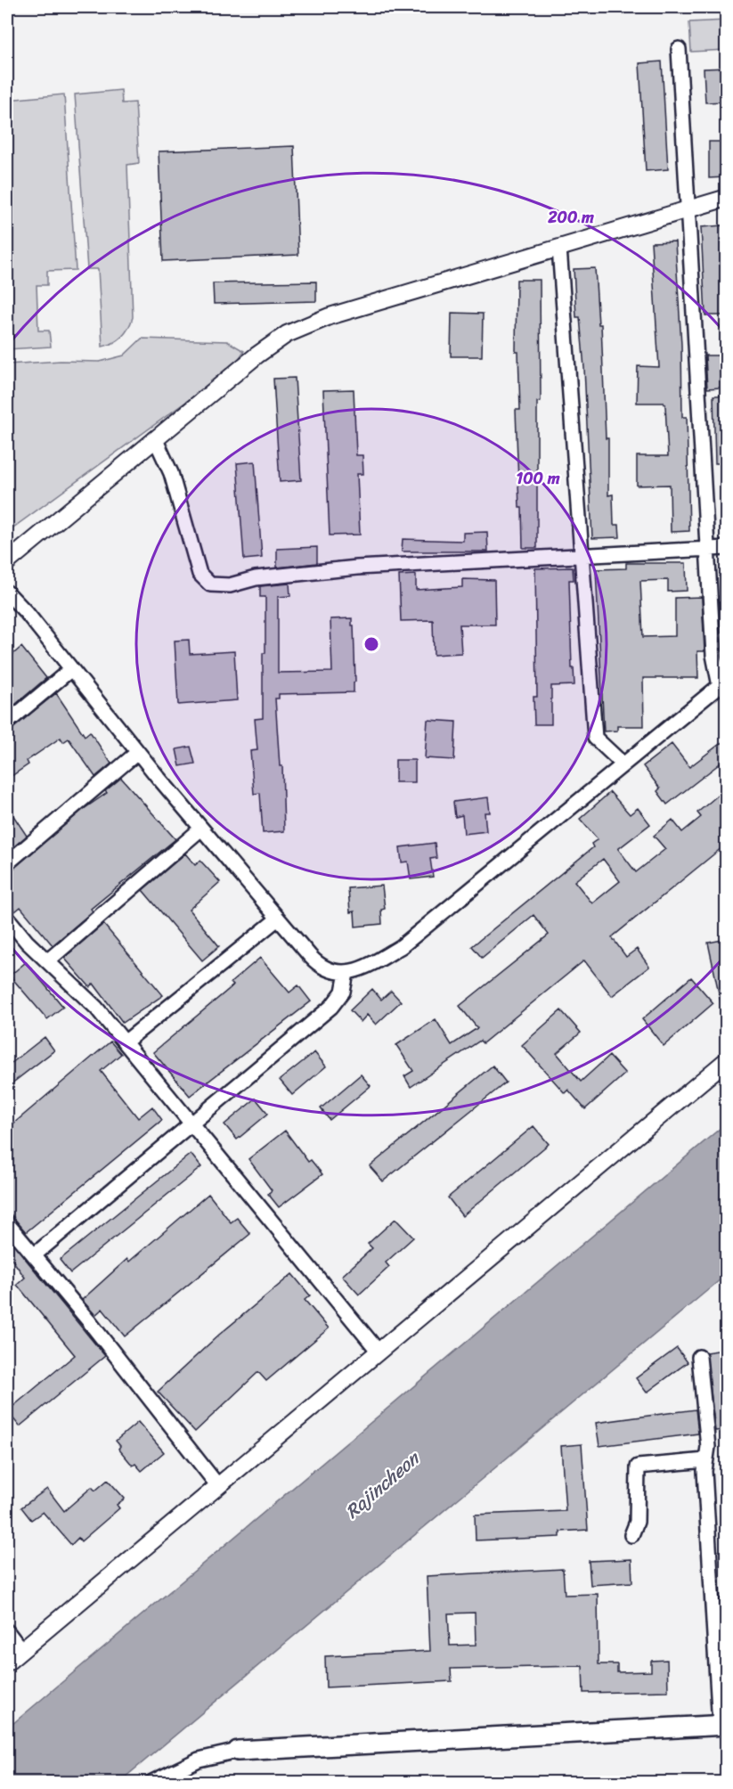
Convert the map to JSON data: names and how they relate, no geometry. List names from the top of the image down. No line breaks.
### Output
{"water":["Rajincheon"],"rings":["200 m","100 m"]}
